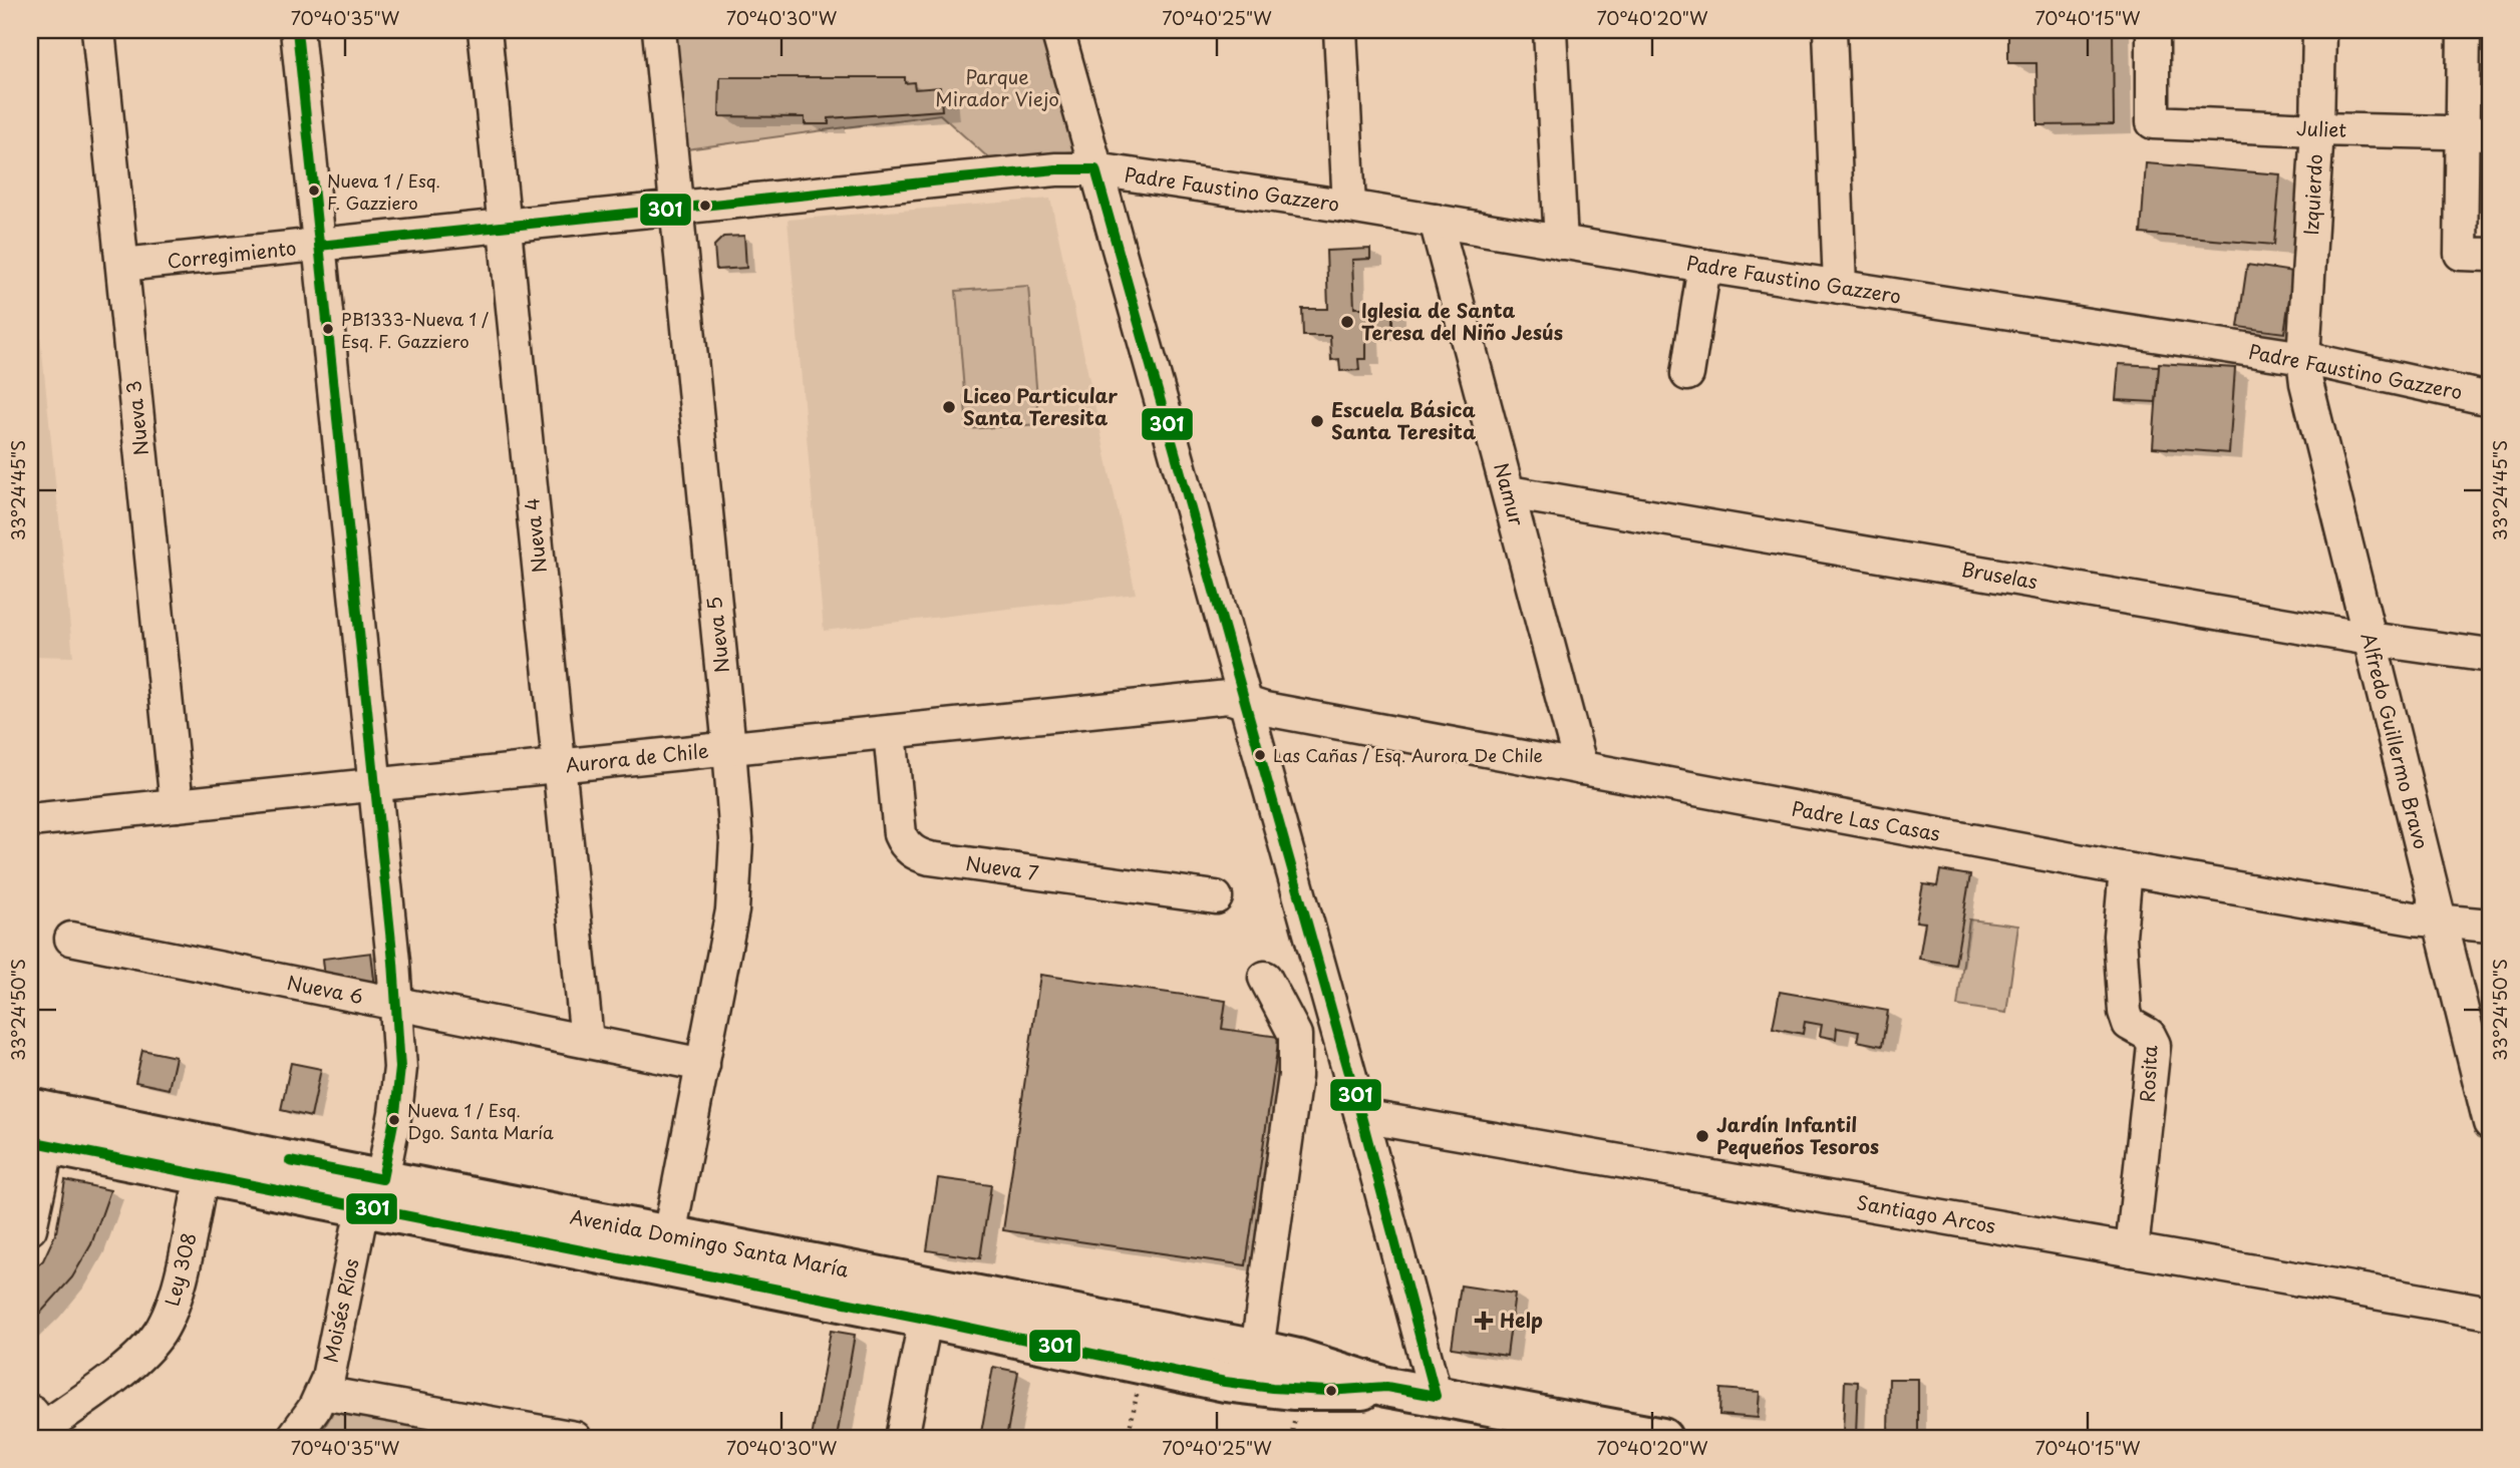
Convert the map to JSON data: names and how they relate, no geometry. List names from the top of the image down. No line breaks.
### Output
{"streets":{"main road":["Avenida Domingo Santa María"],"street":["Juliet","Padre Faustino Gazzero","Izquierdo","Corregimiento","Nueva 3","Namur","Nueva 4","Bruselas","Nueva 5","Alfredo Guillermo Bravo","Aurora de Chile","Padre Las Casas","Nueva 7","Nueva 6","Rosita","Santiago Arcos","Ley 308","Moisés Ríos"]},"crossings":[["Juliet","Izquierdo"],["Padre Faustino Gazzero","Izquierdo"],["Padre Faustino Gazzero","Corregimiento"],["Padre Faustino Gazzero","Namur"],["Padre Faustino Gazzero","Alfredo Guillermo Bravo"],["Izquierdo","Alfredo Guillermo Bravo"],["Corregimiento","Nueva 3"],["Corregimiento","Nueva 4"],["Corregimiento","Nueva 5"],["Corregimiento","Moisés Ríos"],["Nueva 3","Aurora de Chile"],["Namur","Bruselas"],["Namur","Padre Las Casas"],["Nueva 4","Aurora de Chile"],["Nueva 4","Nueva 6"],["Bruselas","Alfredo Guillermo Bravo"],["Nueva 5","Aurora de Chile"],["Nueva 5","Nueva 6"],["Nueva 5","Avenida Domingo Santa María"],["Alfredo Guillermo Bravo","Padre Las Casas"],["Aurora de Chile","Padre Las Casas"],["Aurora de Chile","Nueva 7"],["Aurora de Chile","Moisés Ríos"],["Padre Las Casas","Rosita"],["Nueva 6","Moisés Ríos"],["Rosita","Santiago Arcos"],["Avenida Domingo Santa María","Ley 308"],["Avenida Domingo Santa María","Moisés Ríos"]],"parks":["Parque Mirador Viejo"],"places":{"other":["Nueva 1 / Esq. F. Gazziero","Iglesia de Santa Teresa del Niño Jesús","PB1333-Nueva 1 / Esq. F. Gazziero","Liceo Particular Santa Teresita","Escuela Básica Santa Teresita","Las Cañas / Esq. Aurora De Chile","Nueva 1 / Esq. Dgo. Santa María","Jardín Infantil Pequeños Tesoros"],"health":["Help"]},"lines":["transit line 301"],"coordinates":["70°40'35\"W","70°40'30\"W","70°40'25\"W","70°40'20\"W","70°40'15\"W","33°24'45\"S","33°24'50\"S"]}
